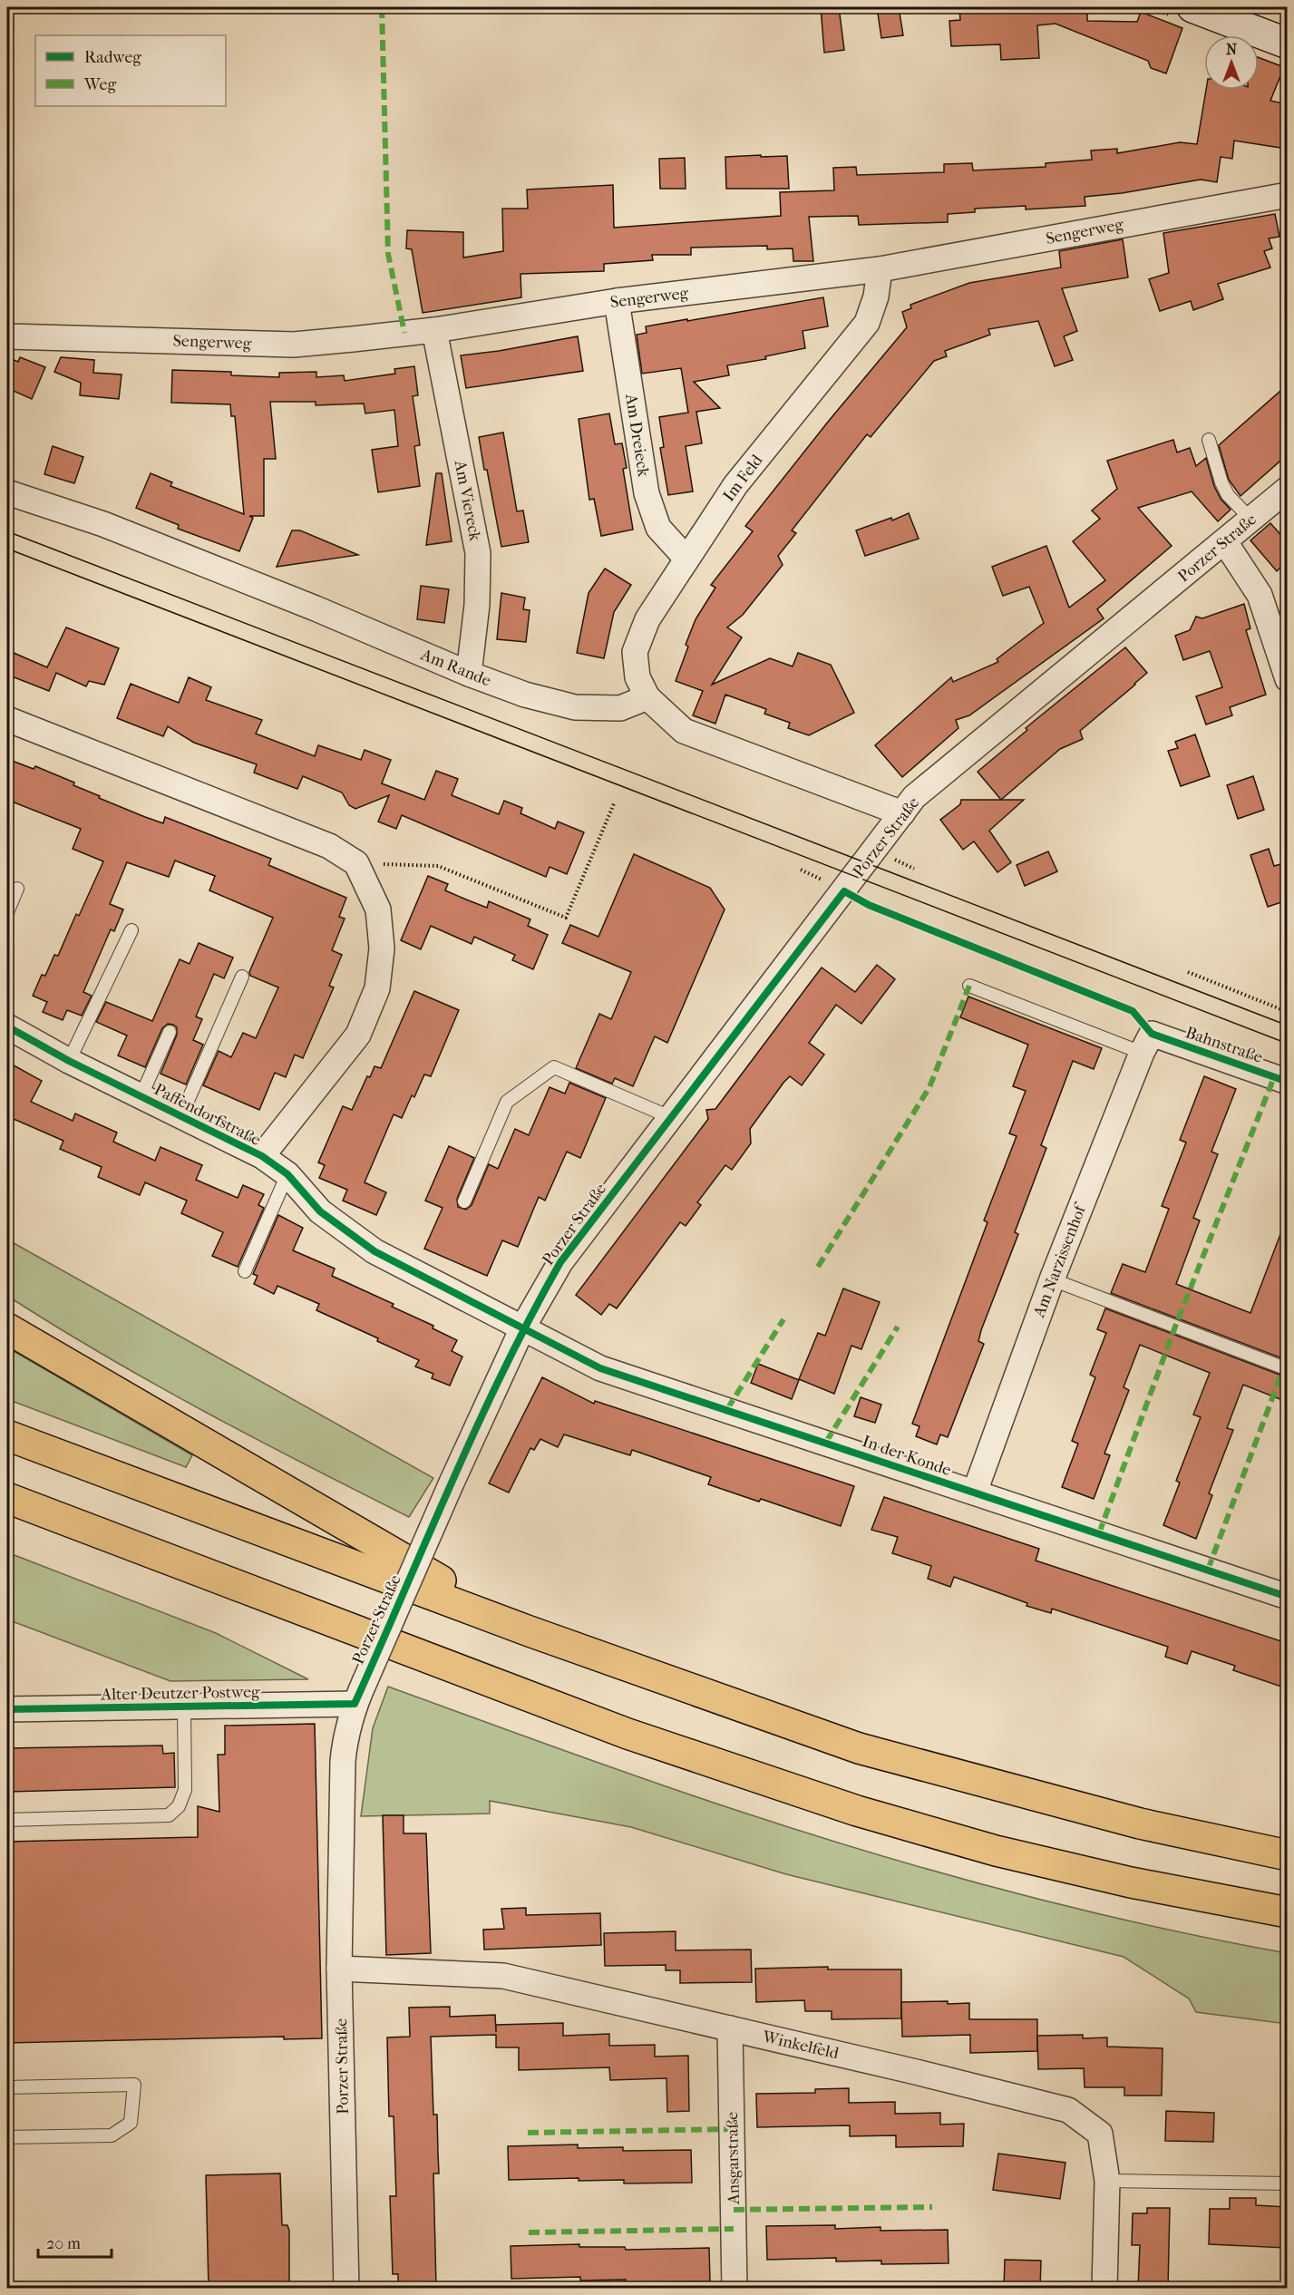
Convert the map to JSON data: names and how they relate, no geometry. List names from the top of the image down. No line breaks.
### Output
{"streets":{"street":["Sengerweg","Am Dreieck","Im Feld","Am Viereck","Porzer Straße","Am Rande","Bahnstraße","Paffendorfstraße","Am Narzissenhof","In der Konde","Alter Deutzer Postweg","Winkelfeld","Ansgarstraße"]},"crossings":[["Sengerweg","Am Dreieck"],["Sengerweg","Im Feld"],["Sengerweg","Am Viereck"],["Am Dreieck","Im Feld"],["Im Feld","Am Rande"],["Am Viereck","Am Rande"],["Porzer Straße","Paffendorfstraße"],["Porzer Straße","In der Konde"],["Porzer Straße","Alter Deutzer Postweg"],["Porzer Straße","Winkelfeld"],["Bahnstraße","Am Narzissenhof"],["Paffendorfstraße","In der Konde"],["Am Narzissenhof","In der Konde"],["Winkelfeld","Ansgarstraße"]],"legend":["Radweg","Weg"],"scale_bar":"20 m","north":"top"}
